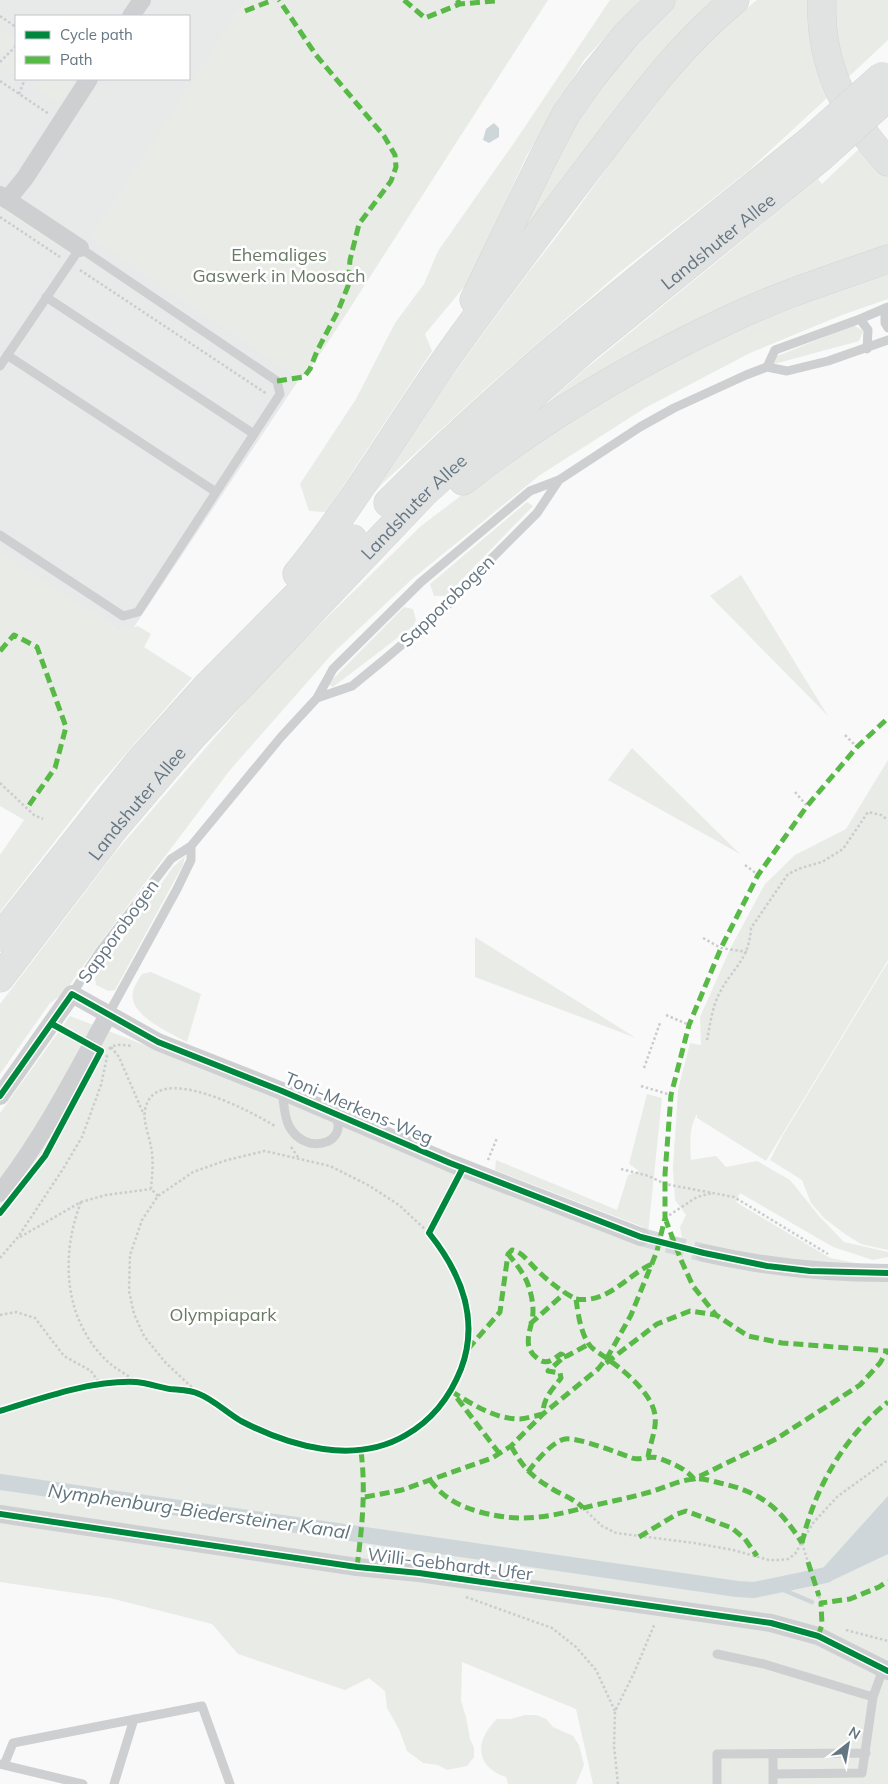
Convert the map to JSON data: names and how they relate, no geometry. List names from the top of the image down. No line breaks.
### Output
{"streets":{"highway":["Landshuter Allee"],"street":["Sapporobogen","Toni-Merkens-Weg","Willi-Gebhardt-Ufer"]},"crossings":[["Sapporobogen","Toni-Merkens-Weg"]],"water":["Nymphenburg-Biedersteiner Kanal"],"parks":["Ehemaliges Gaswerk in Moosach","Olympiapark"],"legend":["Cycle path","Path"],"north":"top right"}
